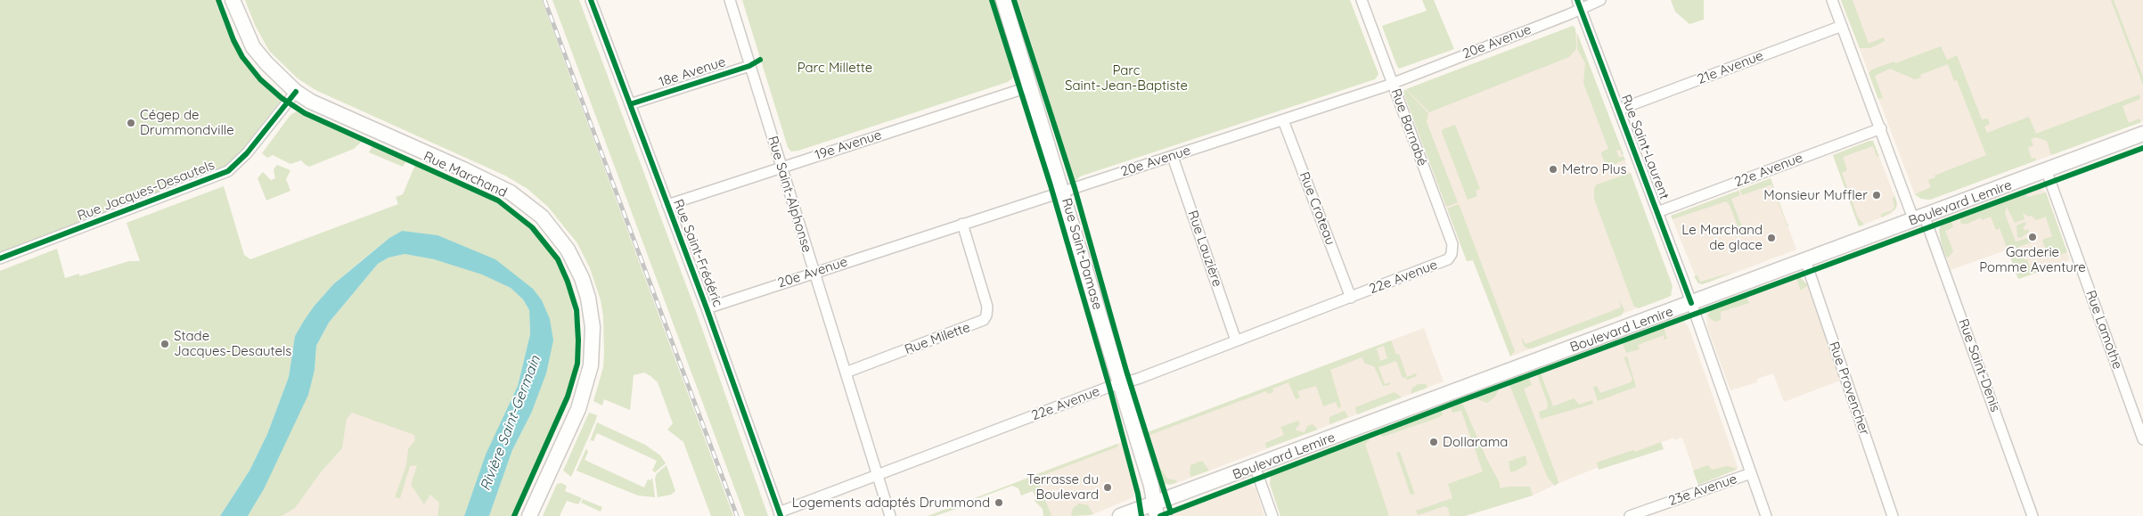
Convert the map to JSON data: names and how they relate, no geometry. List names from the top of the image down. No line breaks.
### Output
{"streets":{"street":["20e Avenue","21e Avenue","18e Avenue","Rue Barnabé","19e Avenue","Rue Saint-Laurent","22e Avenue","Rue Marchand","Rue Jacques-Desautels","Rue Saint-Alphonse","Boulevard Lemire","Rue Croteau","Rue Lauzière","Rue Saint-Frédéric","Rue Saint-Damase","Rue Lamothe","Rue Milette","Rue Saint-Denis","Rue Provencher","23e Avenue"]},"crossings":[["20e Avenue","Rue Barnabé"],["20e Avenue","Rue Saint-Laurent"],["20e Avenue","Rue Saint-Alphonse"],["20e Avenue","Rue Croteau"],["20e Avenue","Rue Lauzière"],["20e Avenue","Rue Saint-Frédéric"],["20e Avenue","Rue Saint-Damase"],["20e Avenue","Rue Milette"],["21e Avenue","Rue Saint-Laurent"],["21e Avenue","Rue Saint-Denis"],["18e Avenue","Rue Saint-Alphonse"],["18e Avenue","Rue Saint-Frédéric"],["Rue Barnabé","22e Avenue"],["19e Avenue","Rue Saint-Alphonse"],["19e Avenue","Rue Saint-Frédéric"],["19e Avenue","Rue Saint-Damase"],["Rue Saint-Laurent","22e Avenue"],["Rue Saint-Laurent","Boulevard Lemire"],["Rue Saint-Laurent","23e Avenue"],["22e Avenue","Rue Saint-Alphonse"],["22e Avenue","Rue Croteau"],["22e Avenue","Rue Lauzière"],["22e Avenue","Rue Saint-Frédéric"],["22e Avenue","Rue Saint-Damase"],["22e Avenue","Rue Saint-Denis"],["Rue Marchand","Rue Jacques-Desautels"],["Rue Saint-Alphonse","Rue Milette"],["Boulevard Lemire","Rue Saint-Damase"],["Boulevard Lemire","Rue Lamothe"],["Boulevard Lemire","Rue Saint-Denis"],["Boulevard Lemire","Rue Provencher"]],"water":["Rivière Saint-Germain"],"parks":["Parc Millette","Parc Saint-Jean-Baptiste"],"places":["Cégep de Drummondville","Metro Plus","Monsieur Muffler","Garderie Pomme Aventure","Le Marchand de glace","Stade Jacques-Desautels","Dollarama","Terrasse du Boulevard","Logements adaptés Drummond"]}
